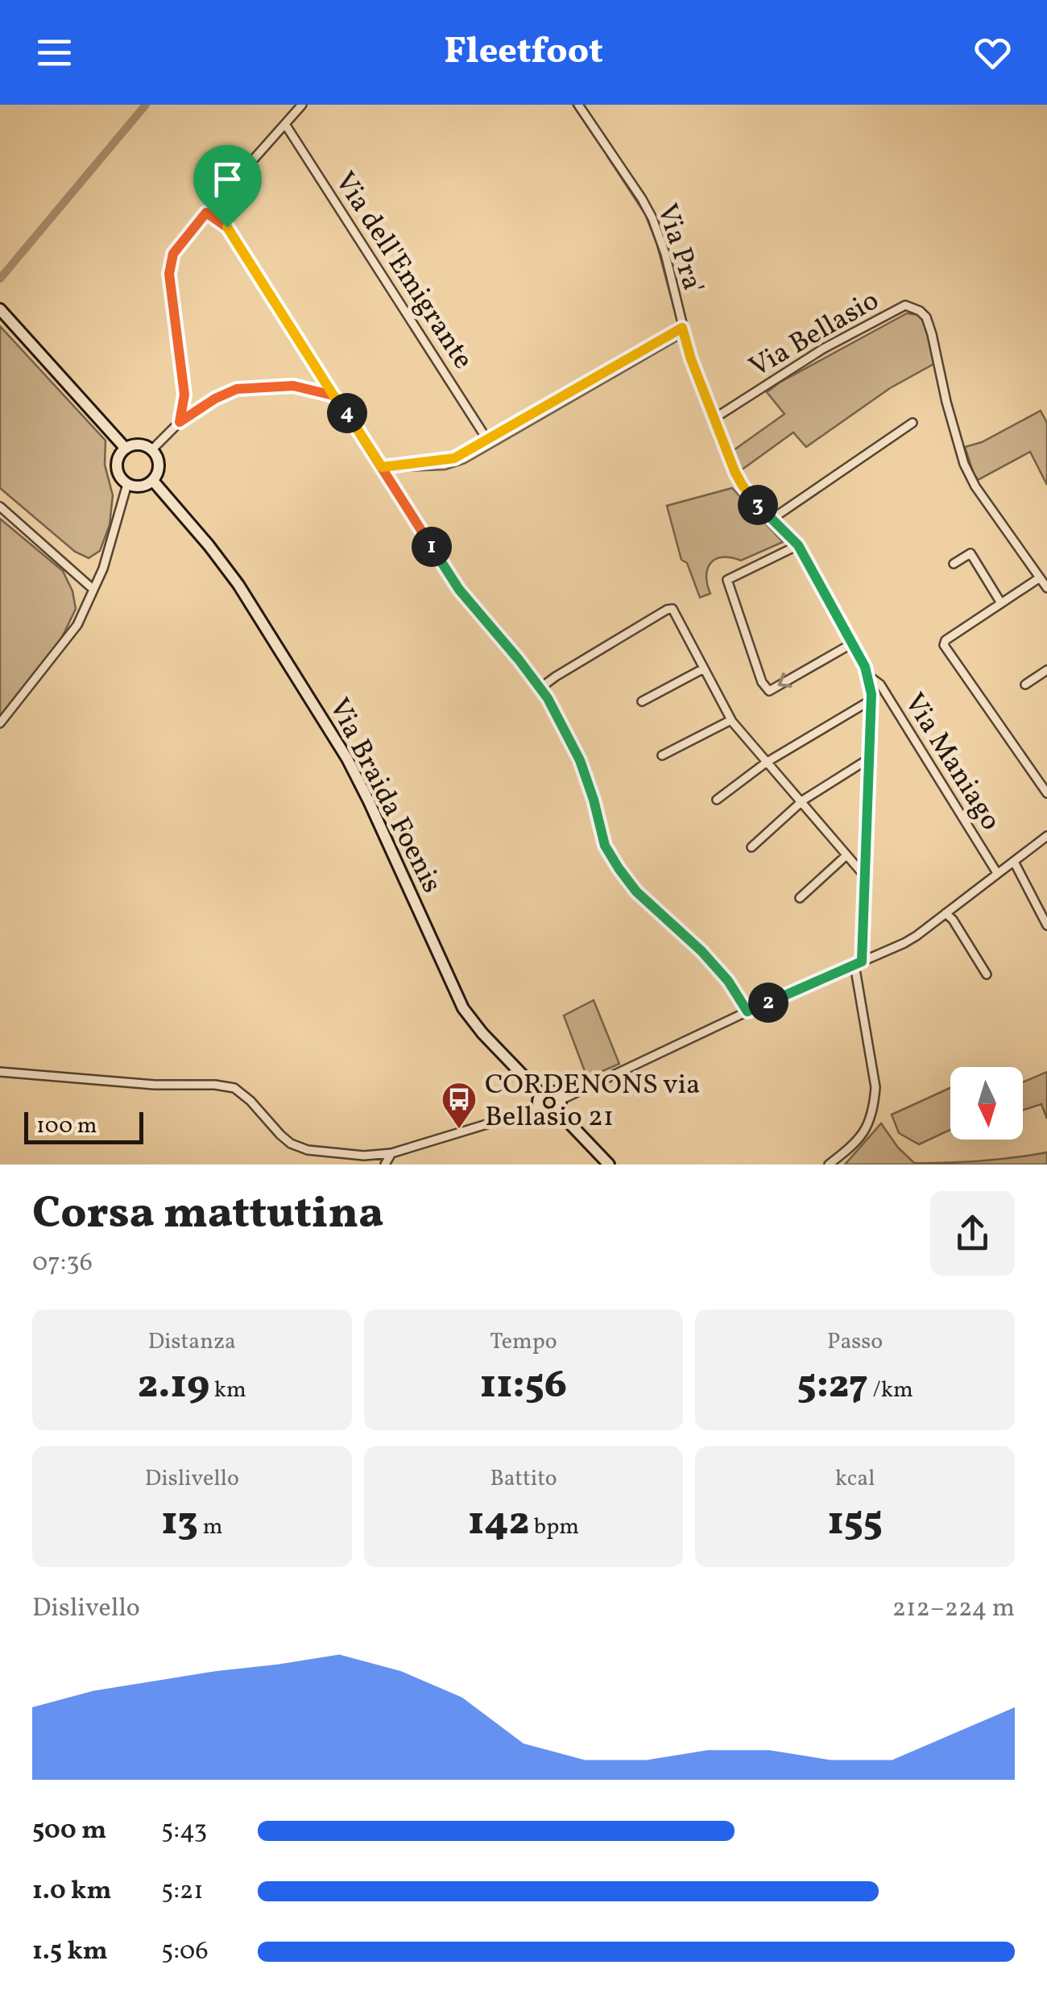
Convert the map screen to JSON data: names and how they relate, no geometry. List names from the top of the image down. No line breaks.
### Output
{"streets":{"street":["Via Pra'","Via dell'Emigrante","Via Bellasio","Via Maniago","Via Braida Foenis"]},"crossings":[["Via Pra'","Via Bellasio"],["Via Pra'","Via Maniago"]],"places":{"bus stop":["CORDENONS via Bellasio 21"]},"scale_bar":"100 m","north":"bottom","page":{"header":"Fleetfoot","pins":["4","3","1","2"],"scale":"100 m","heading":["Corsa mattutina","07:36"],"stats":[["Distanza","2.19 km"],["Tempo","11:56"],["Passo","5:27 /km"],["Dislivello","13 m"],["Battito","142 bpm"],["kcal","155"]],"chart":["Dislivello","212–224 m"],"list":[{"name":"500 m","note":"5:43"},{"name":"1.0 km","note":"5:21"},{"name":"1.5 km","note":"5:06"}]}}
